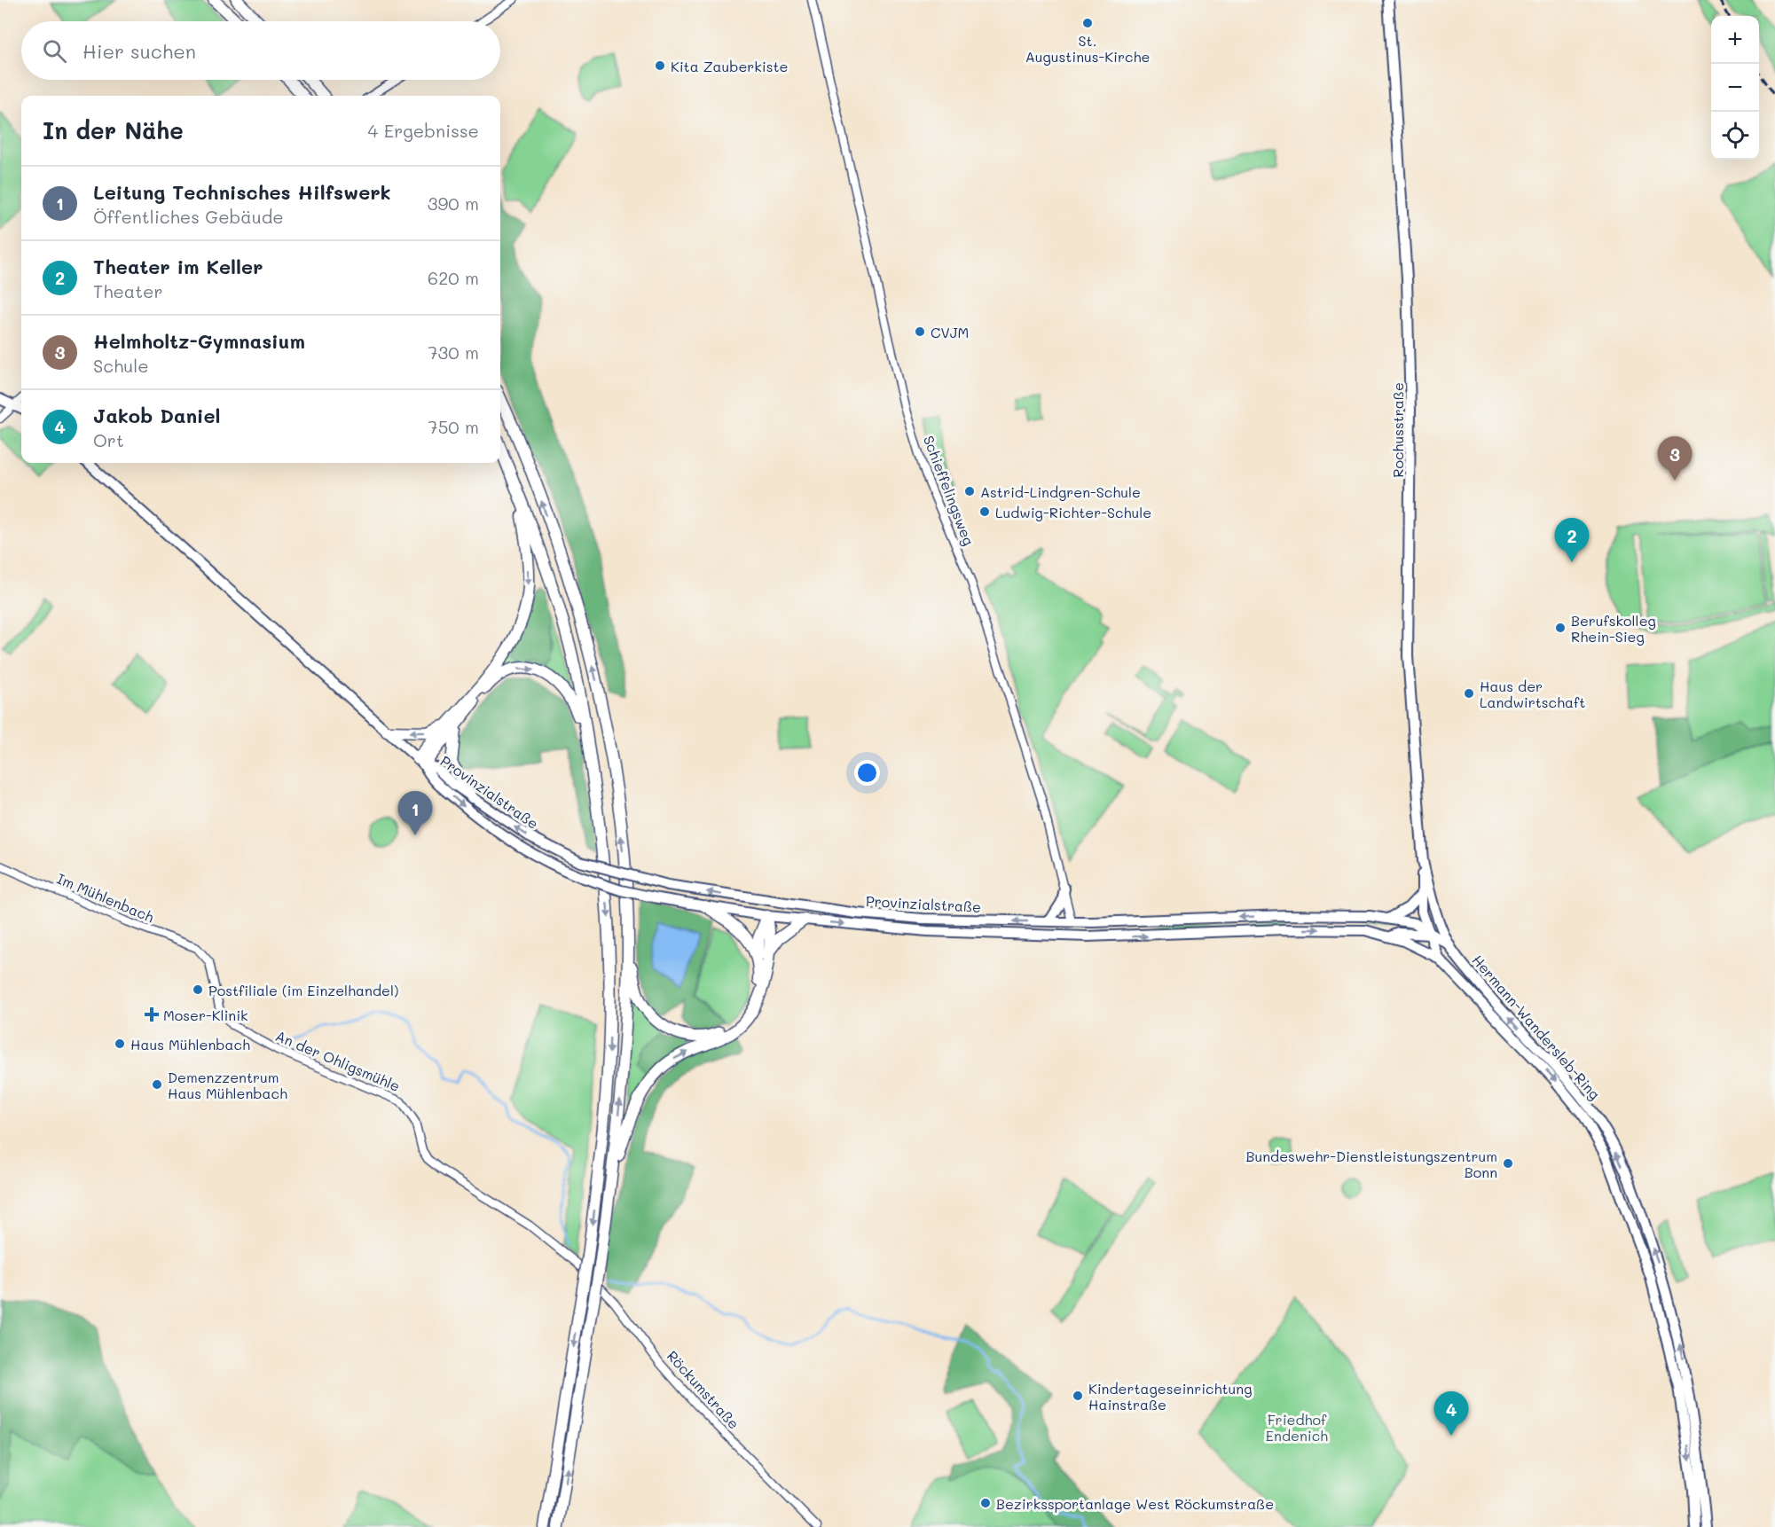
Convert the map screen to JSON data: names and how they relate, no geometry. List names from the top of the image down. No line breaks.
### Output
{"streets":{"main road":["Rochusstraße","Provinzialstraße","Hermann-Wandersleb-Ring"],"street":["Schieffelingsweg","Im Mühlenbach","An der Ohligsmühle","Röckumstraße"]},"crossings":[["Rochusstraße","Provinzialstraße"],["Rochusstraße","Hermann-Wandersleb-Ring"],["Schieffelingsweg","Provinzialstraße"],["Provinzialstraße","Hermann-Wandersleb-Ring"],["Im Mühlenbach","An der Ohligsmühle"],["An der Ohligsmühle","Röckumstraße"]],"parks":["Friedhof Endenich"],"places":{"other":["St. Augustinus-Kirche","Kita Zauberkiste","CVJM","Astrid-Lindgren-Schule","Ludwig-Richter-Schule","Berufskolleg Rhein-Sieg","Haus der Landwirtschaft","Postfiliale (im Einzelhandel)","Haus Mühlenbach","Demenzzentrum Haus Mühlenbach","Bundeswehr-Dienstleistungszentrum Bonn","Kindertageseinrichtung Hainstraße","Bezirkssportanlage West Röckumstraße"],"health":["Moser-Klinik"]},"page":{"map_buttons":["+","−"],"search":"Hier suchen","heading":["In der Nähe","4 Ergebnisse"],"list":[{"mark":"1","name":"Leitung Technisches Hilfswerk","note":"Öffentliches Gebäude","value":"390 m"},{"mark":"2","name":"Theater im Keller","note":"Theater","value":"620 m"},{"mark":"3","name":"Helmholtz-Gymnasium","note":"Schule","value":"730 m"},{"mark":"4","name":"Jakob Daniel","note":"Ort","value":"750 m"}],"pins":["3","2","1","4"]}}
